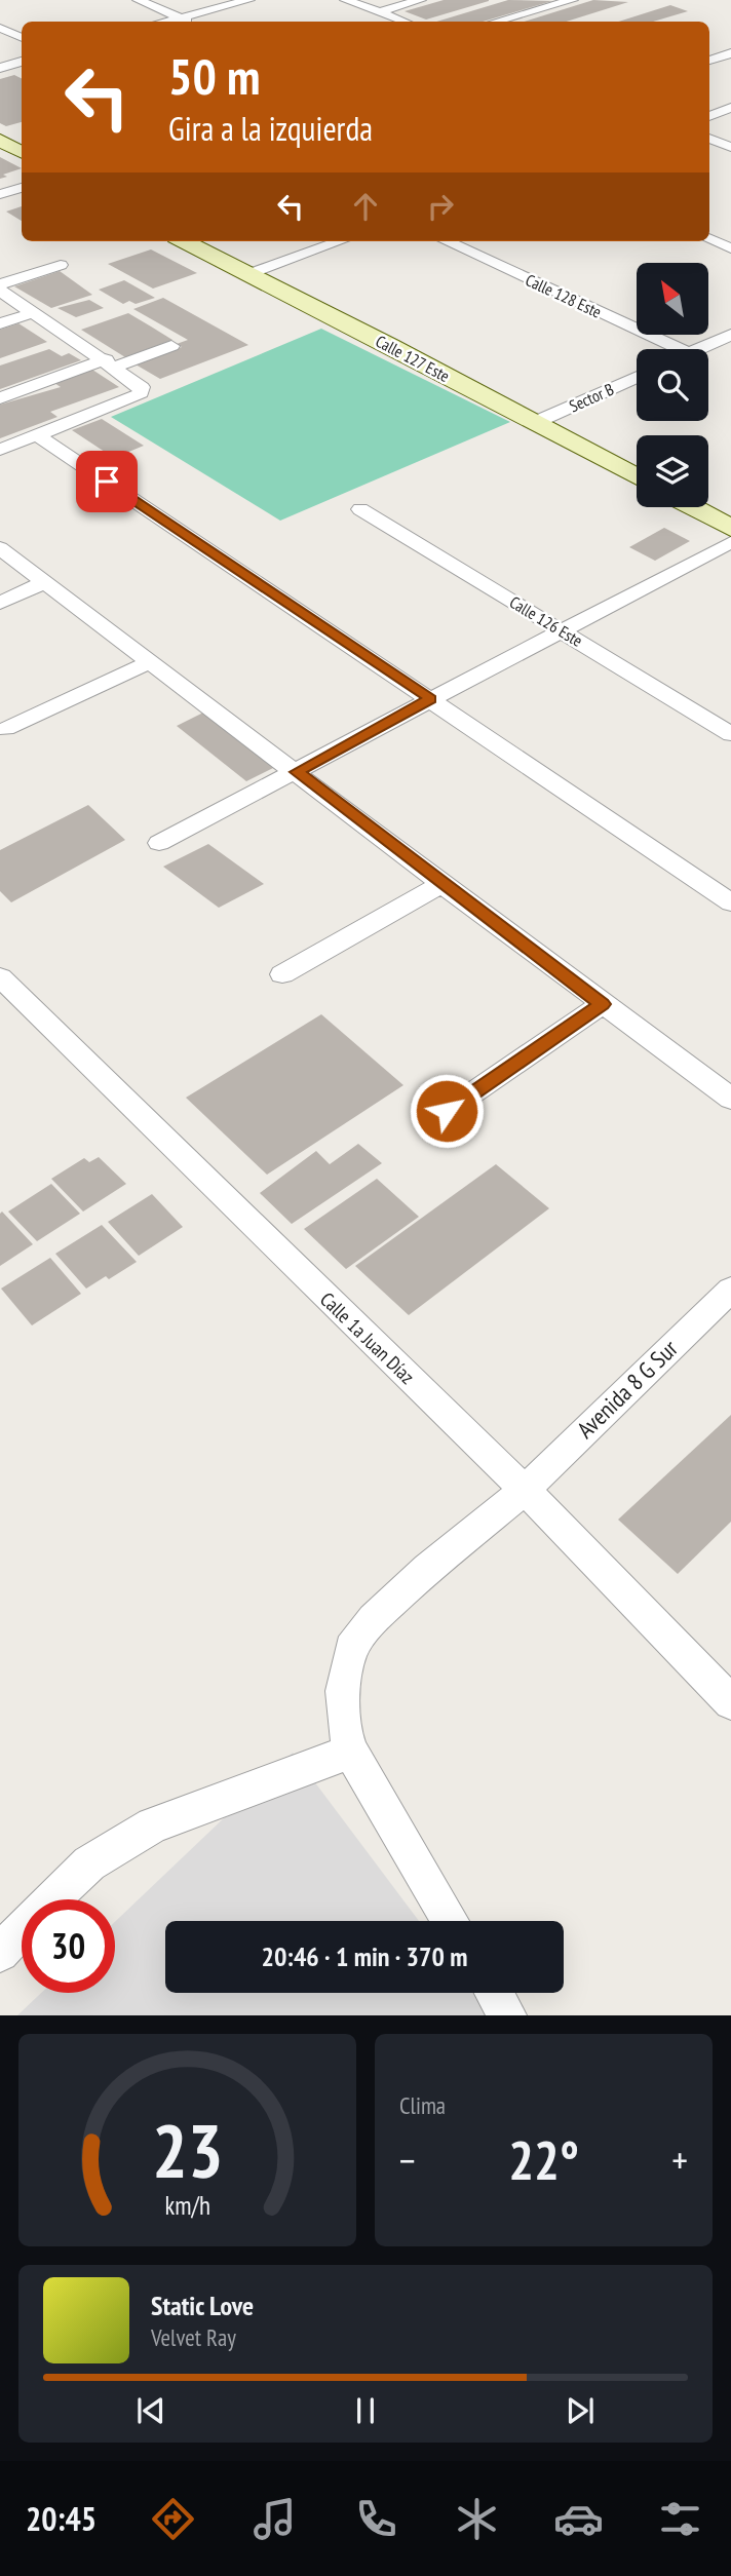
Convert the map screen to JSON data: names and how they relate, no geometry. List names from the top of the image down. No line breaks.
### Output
{"streets":{"street":["Calle 128 Este","Calle 127 Este","Sector B","Calle 126 Este","Calle 1a Juan Díaz","Avenida 8 G Sur"]},"crossings":[["Calle 127 Este","Sector B"],["Calle 1a Juan Díaz","Avenida 8 G Sur"]],"north":"top left","page":{"turn":["50 m","Gira a la izquierda"],"limit":"30","trip":"20:46 · 1 min · 370 m","tile":"Clima","heat":["−","22°","+"],"song":["Static Love","Velvet Ray"],"tabs":"20:45","gauge":["23","km/h"]}}
